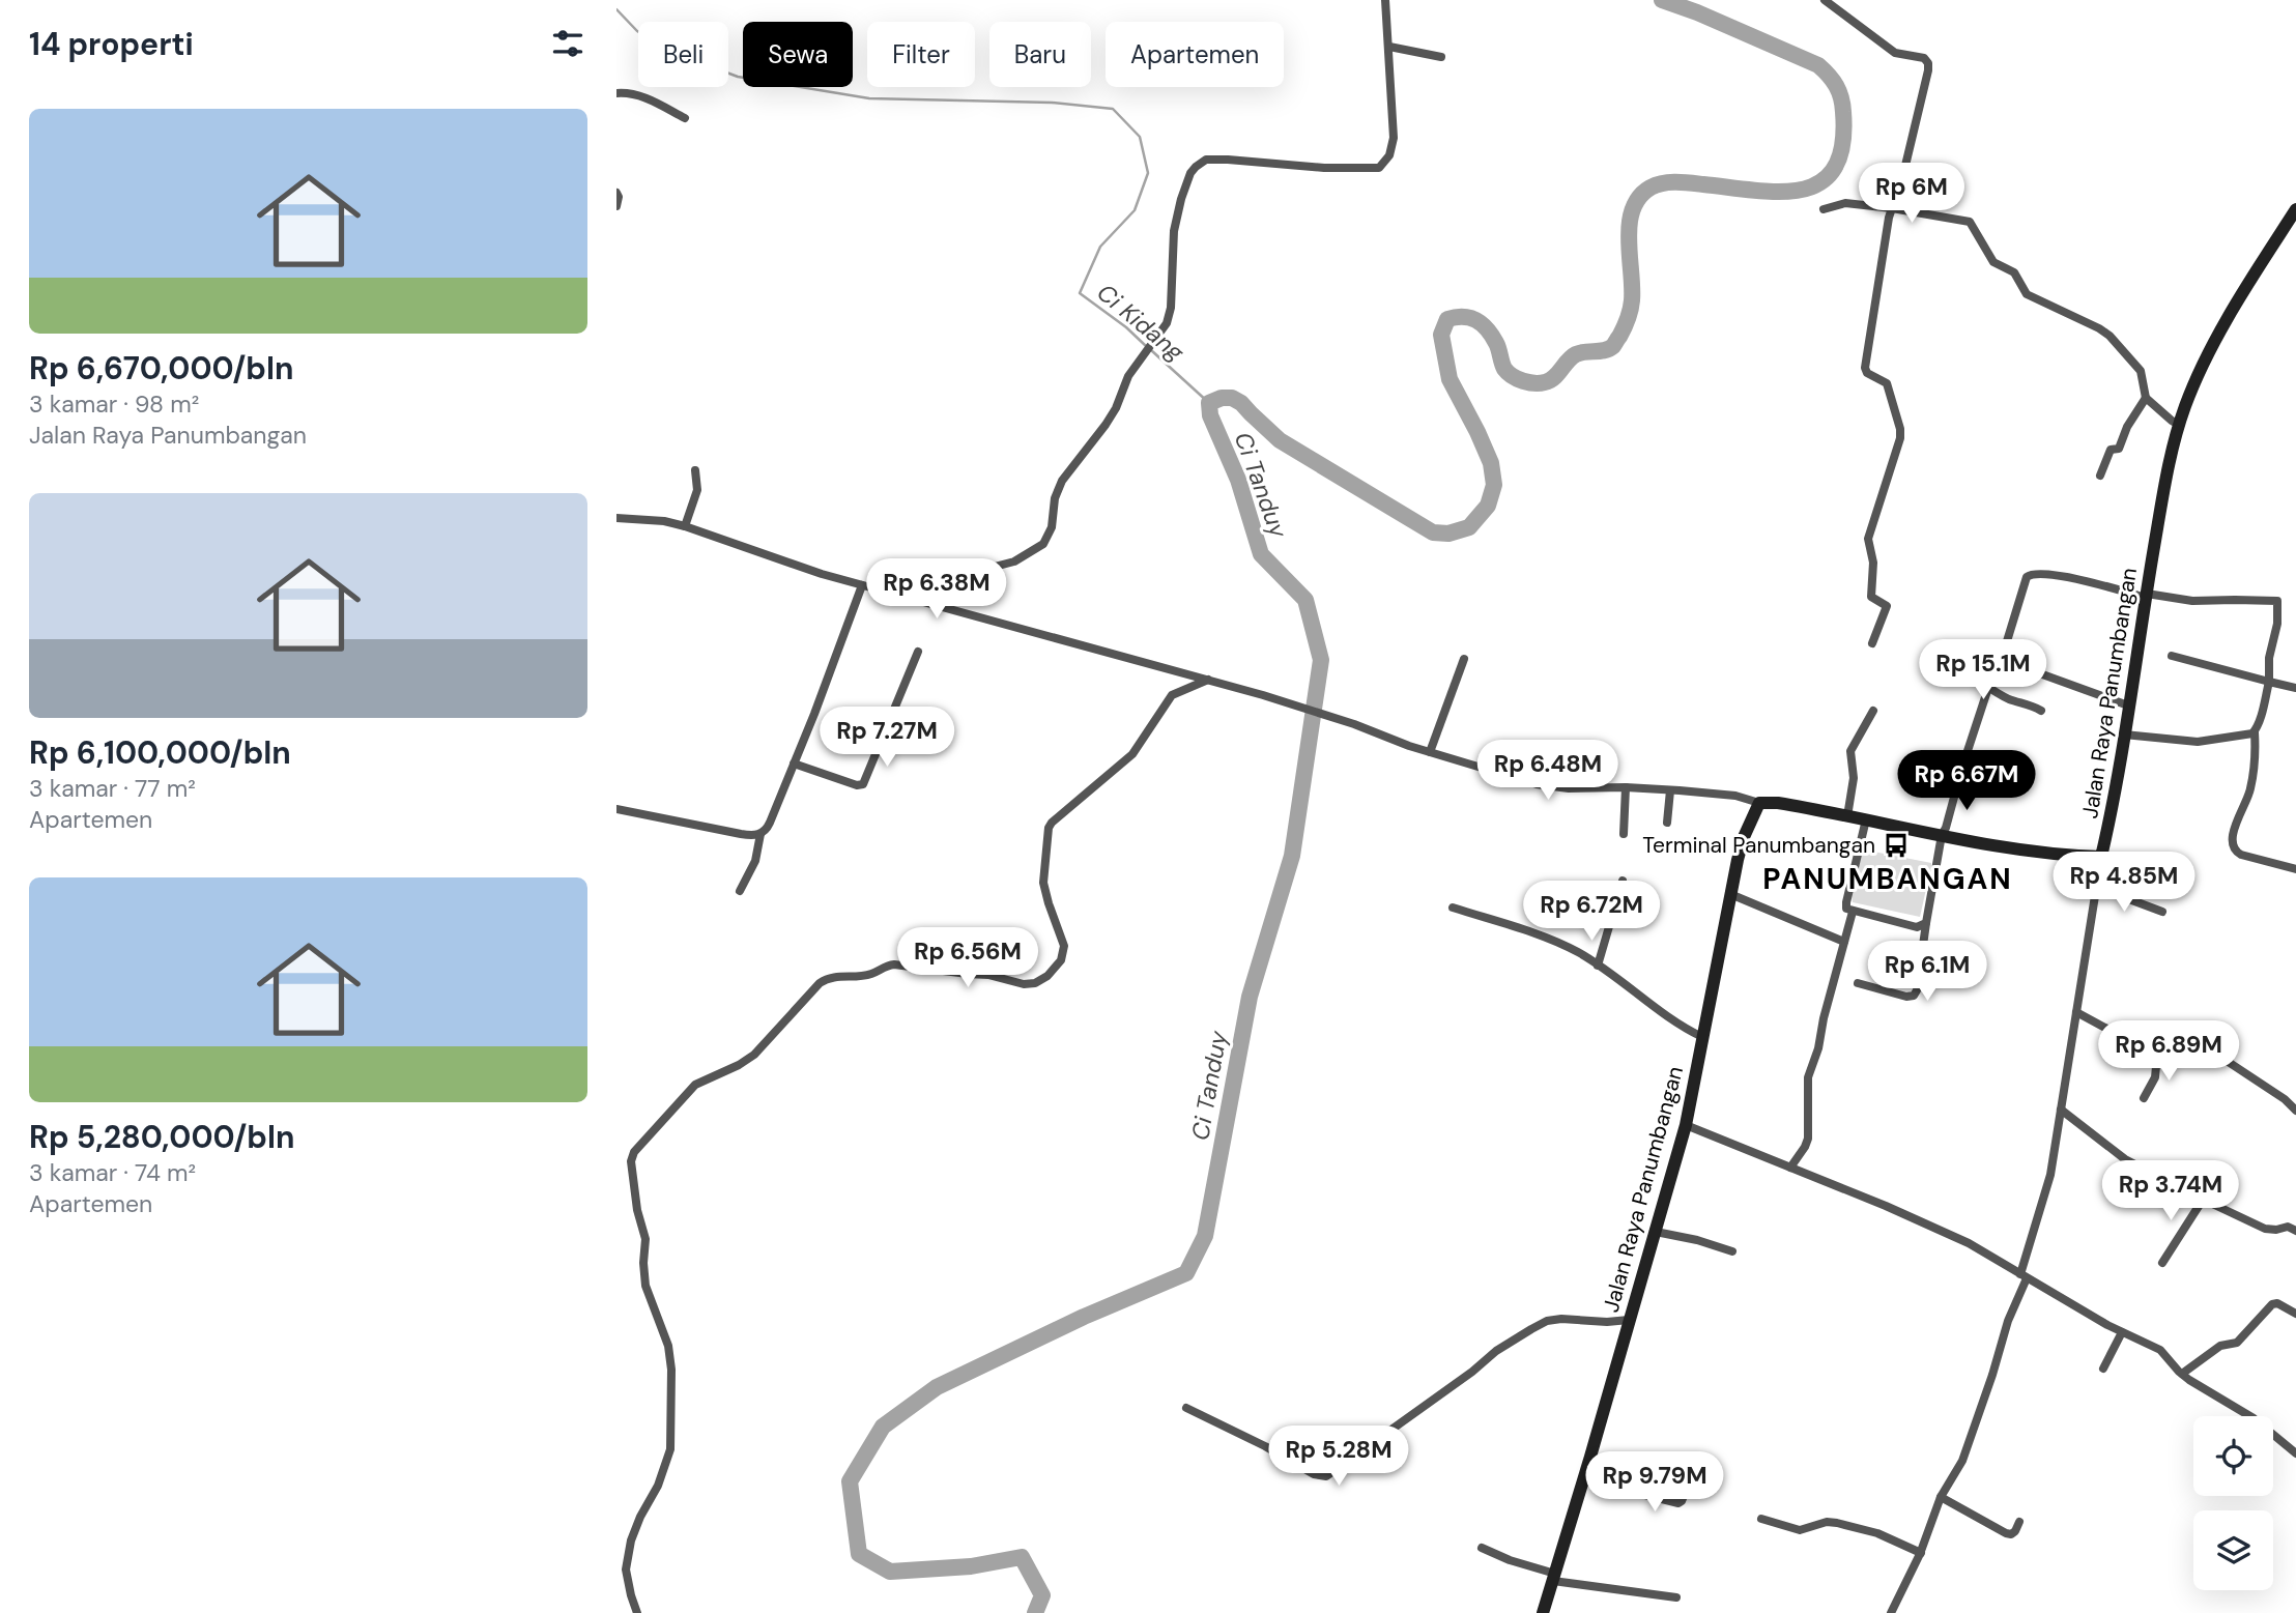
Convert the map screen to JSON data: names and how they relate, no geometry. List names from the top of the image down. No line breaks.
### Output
{"streets":{"main road":["Jalan Raya Panumbangan"]},"districts":["PANUMBANGAN"],"water":["Ci Kidang","Ci Tanduy"],"places":{"bus stop":["Terminal Panumbangan"]},"page":{"heading":"14 properti","chip":["Beli","Sewa","Filter","Baru","Apartemen"],"list":[{"name":"Rp 6,670,000/bln","note":"3 kamar · 98 m² · Jalan Raya Panumbangan"},{"name":"Rp 6,100,000/bln","note":"3 kamar · 77 m² · Apartemen"},{"name":"Rp 5,280,000/bln","note":"3 kamar · 74 m² · Apartemen"}],"price":["Rp 6M","Rp 6.38M","Rp 15.1M","Rp 7.27M","Rp 6.48M","Rp 6.67M","Rp 4.85M","Rp 6.72M","Rp 6.56M","Rp 6.1M","Rp 6.89M","Rp 3.74M","Rp 5.28M","Rp 9.79M"]}}
